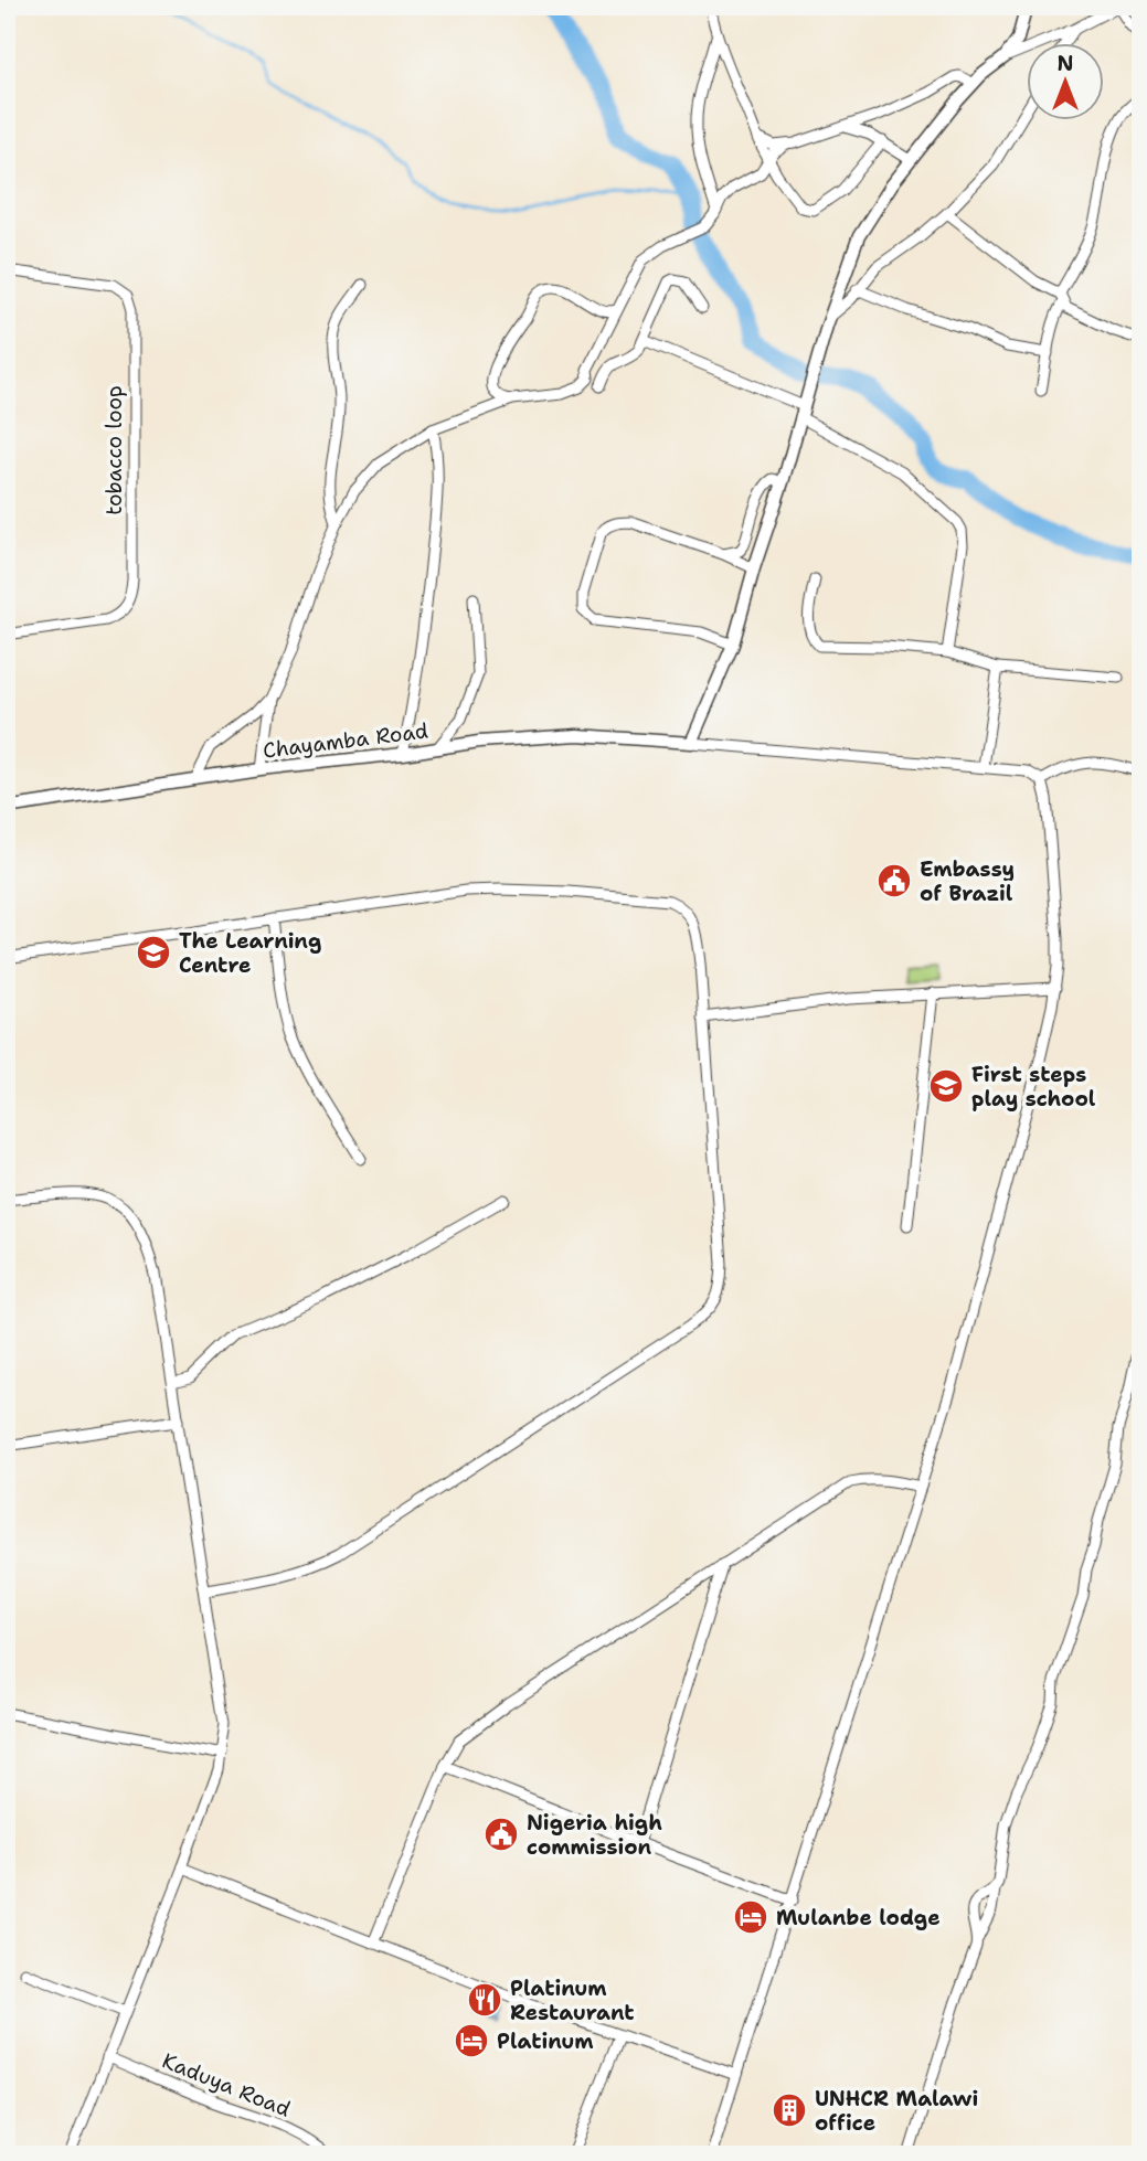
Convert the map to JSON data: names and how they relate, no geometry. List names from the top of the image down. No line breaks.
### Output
{"streets":{"street":["tobacco loop","Chayamba Road","Kaduya Road"]},"places":{"public building":["Embassy of Brazil","Nigeria high commission"],"school or university":["The Learning Centre","First steps play school"],"hotel":["Mulanbe lodge","Platinum"],"restaurant":["Platinum Restaurant"],"building":["UNHCR Malawi office"]},"north":"top"}
